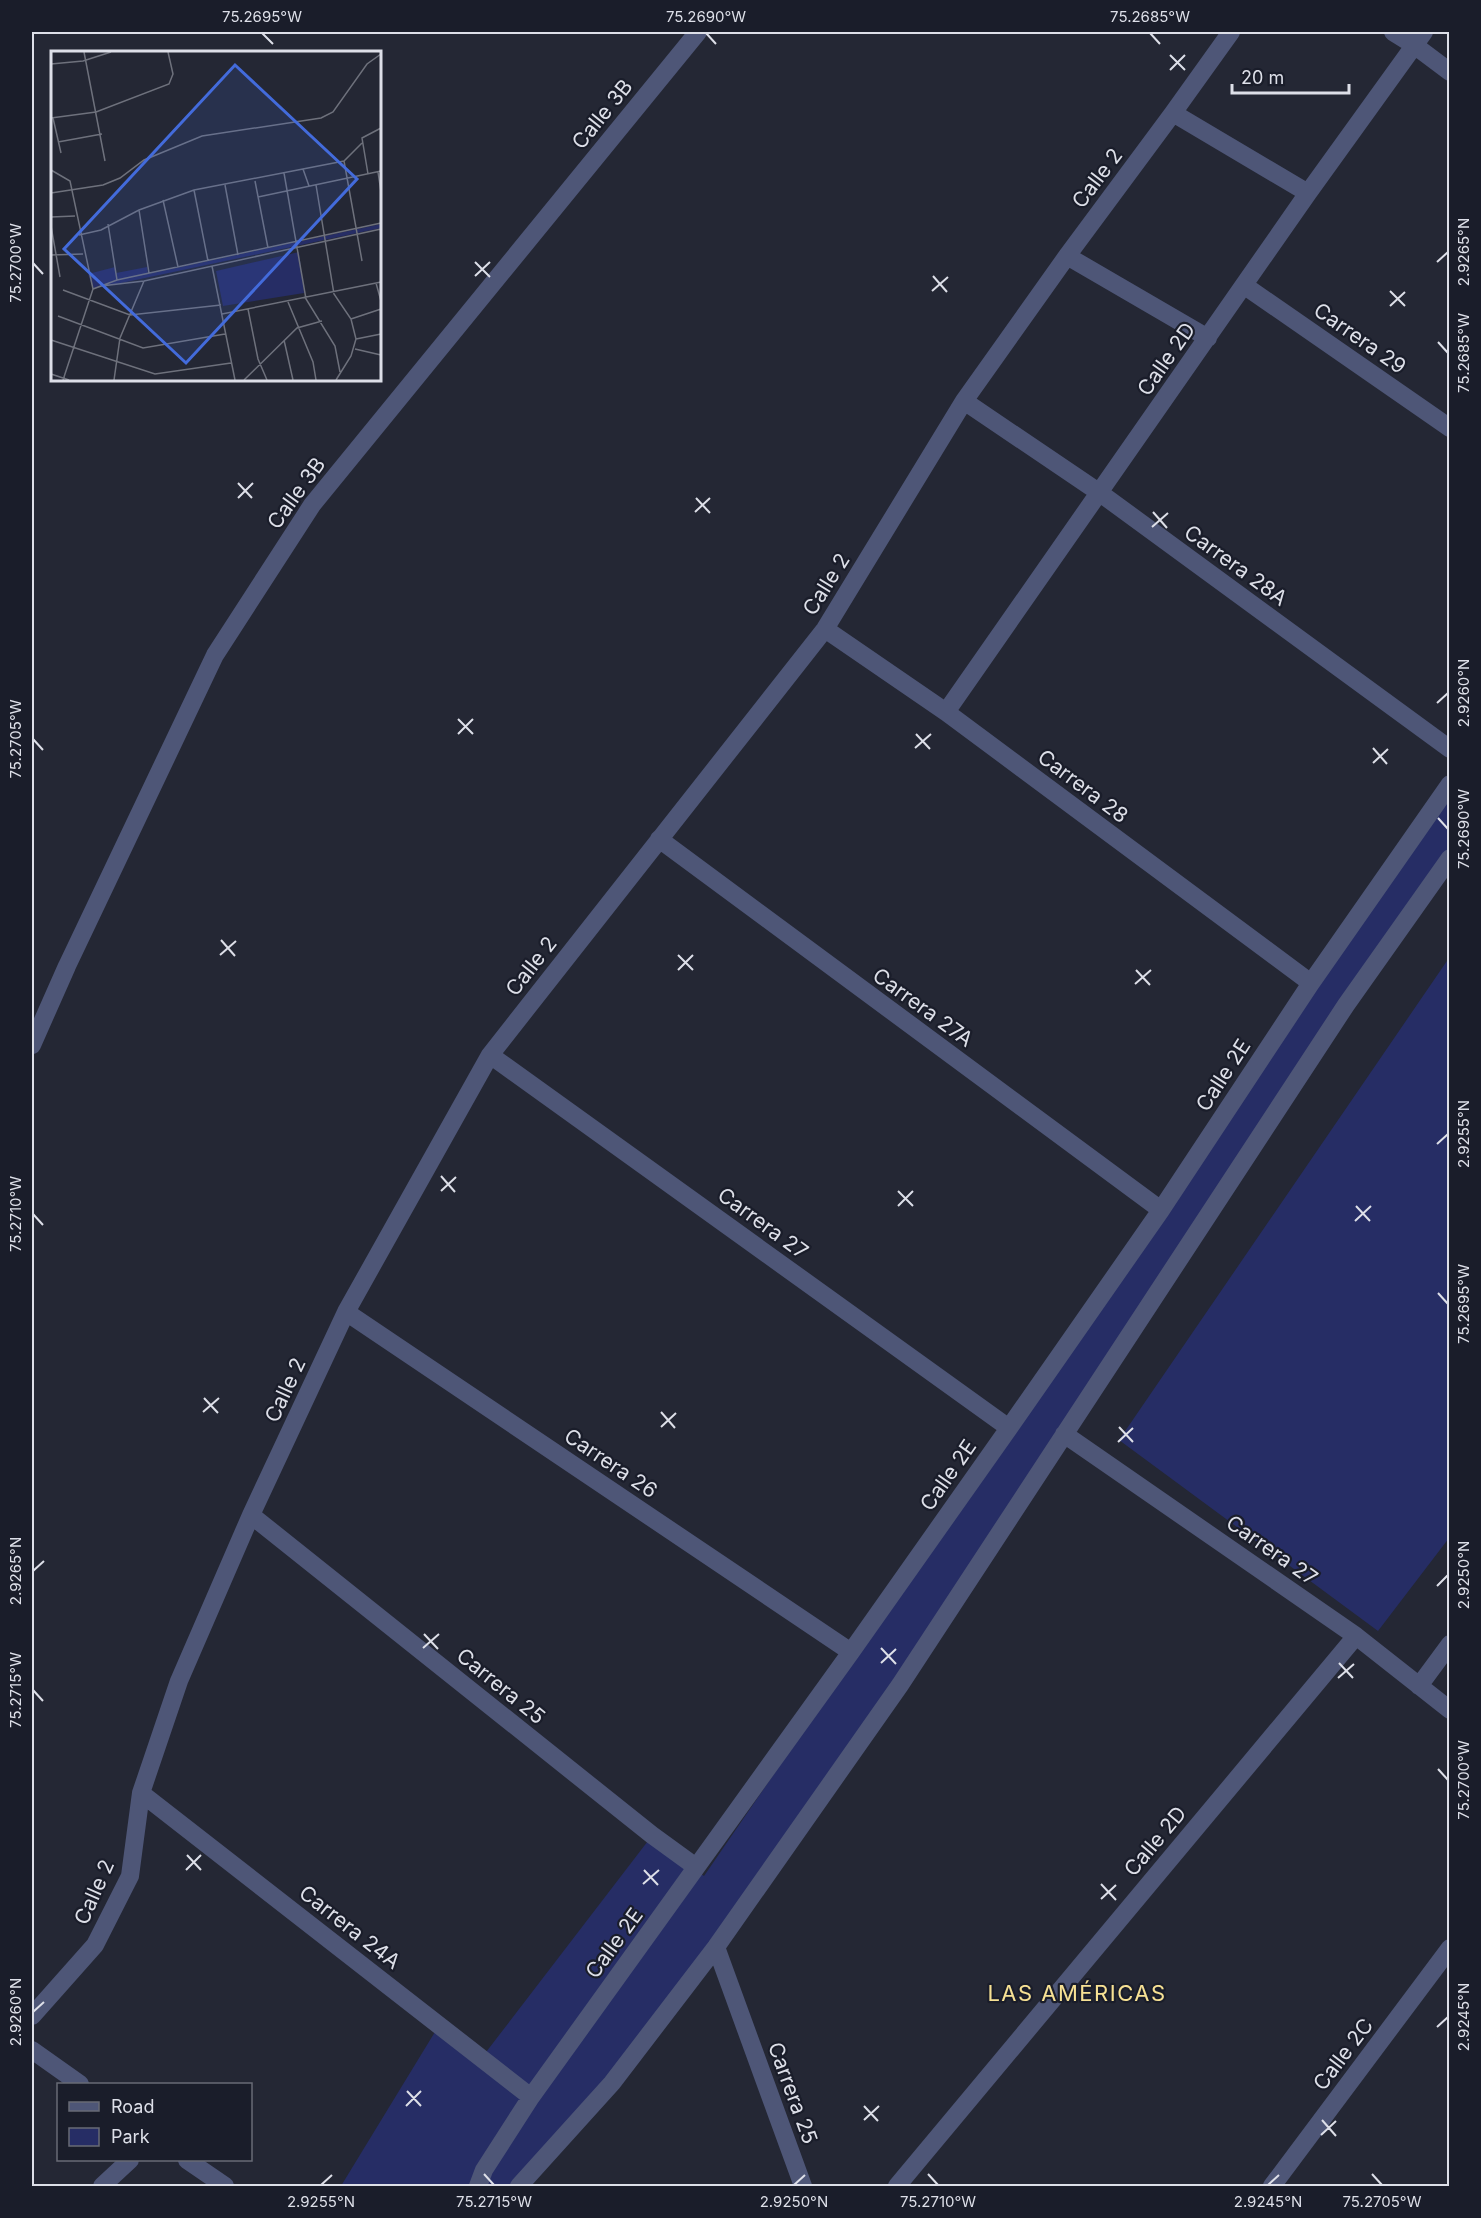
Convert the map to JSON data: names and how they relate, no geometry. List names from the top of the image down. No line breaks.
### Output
{"streets":{"street":["Calle 3B","Calle 2","Carrera 29","Calle 2D","Carrera 28A","Carrera 28","Carrera 27A","Calle 2E","Carrera 27","Carrera 26","Carrera 25","Carrera 24A","Calle 2C"]},"crossings":[["Calle 2","Carrera 28A"],["Calle 2","Carrera 28"],["Calle 2","Carrera 27A"],["Calle 2","Carrera 27"],["Calle 2","Carrera 26"],["Calle 2","Carrera 25"],["Calle 2","Carrera 24A"],["Carrera 29","Calle 2D"],["Calle 2D","Carrera 28A"],["Calle 2D","Carrera 28"],["Calle 2D","Carrera 27"],["Carrera 28","Calle 2E"],["Carrera 27A","Calle 2E"],["Calle 2E","Carrera 27"],["Calle 2E","Carrera 26"],["Calle 2E","Carrera 25"],["Calle 2E","Carrera 24A"]],"districts":["LAS AMÉRICAS"],"legend":["Road","Park"],"scale_bar":"20 m","coordinates":["75.2695°W","75.2690°W","75.2685°W","2.9265°N","75.2700°W","2.9260°N","75.2705°W","2.9255°N","75.2710°W","2.9250°N","75.2715°W","2.9245°N"]}
